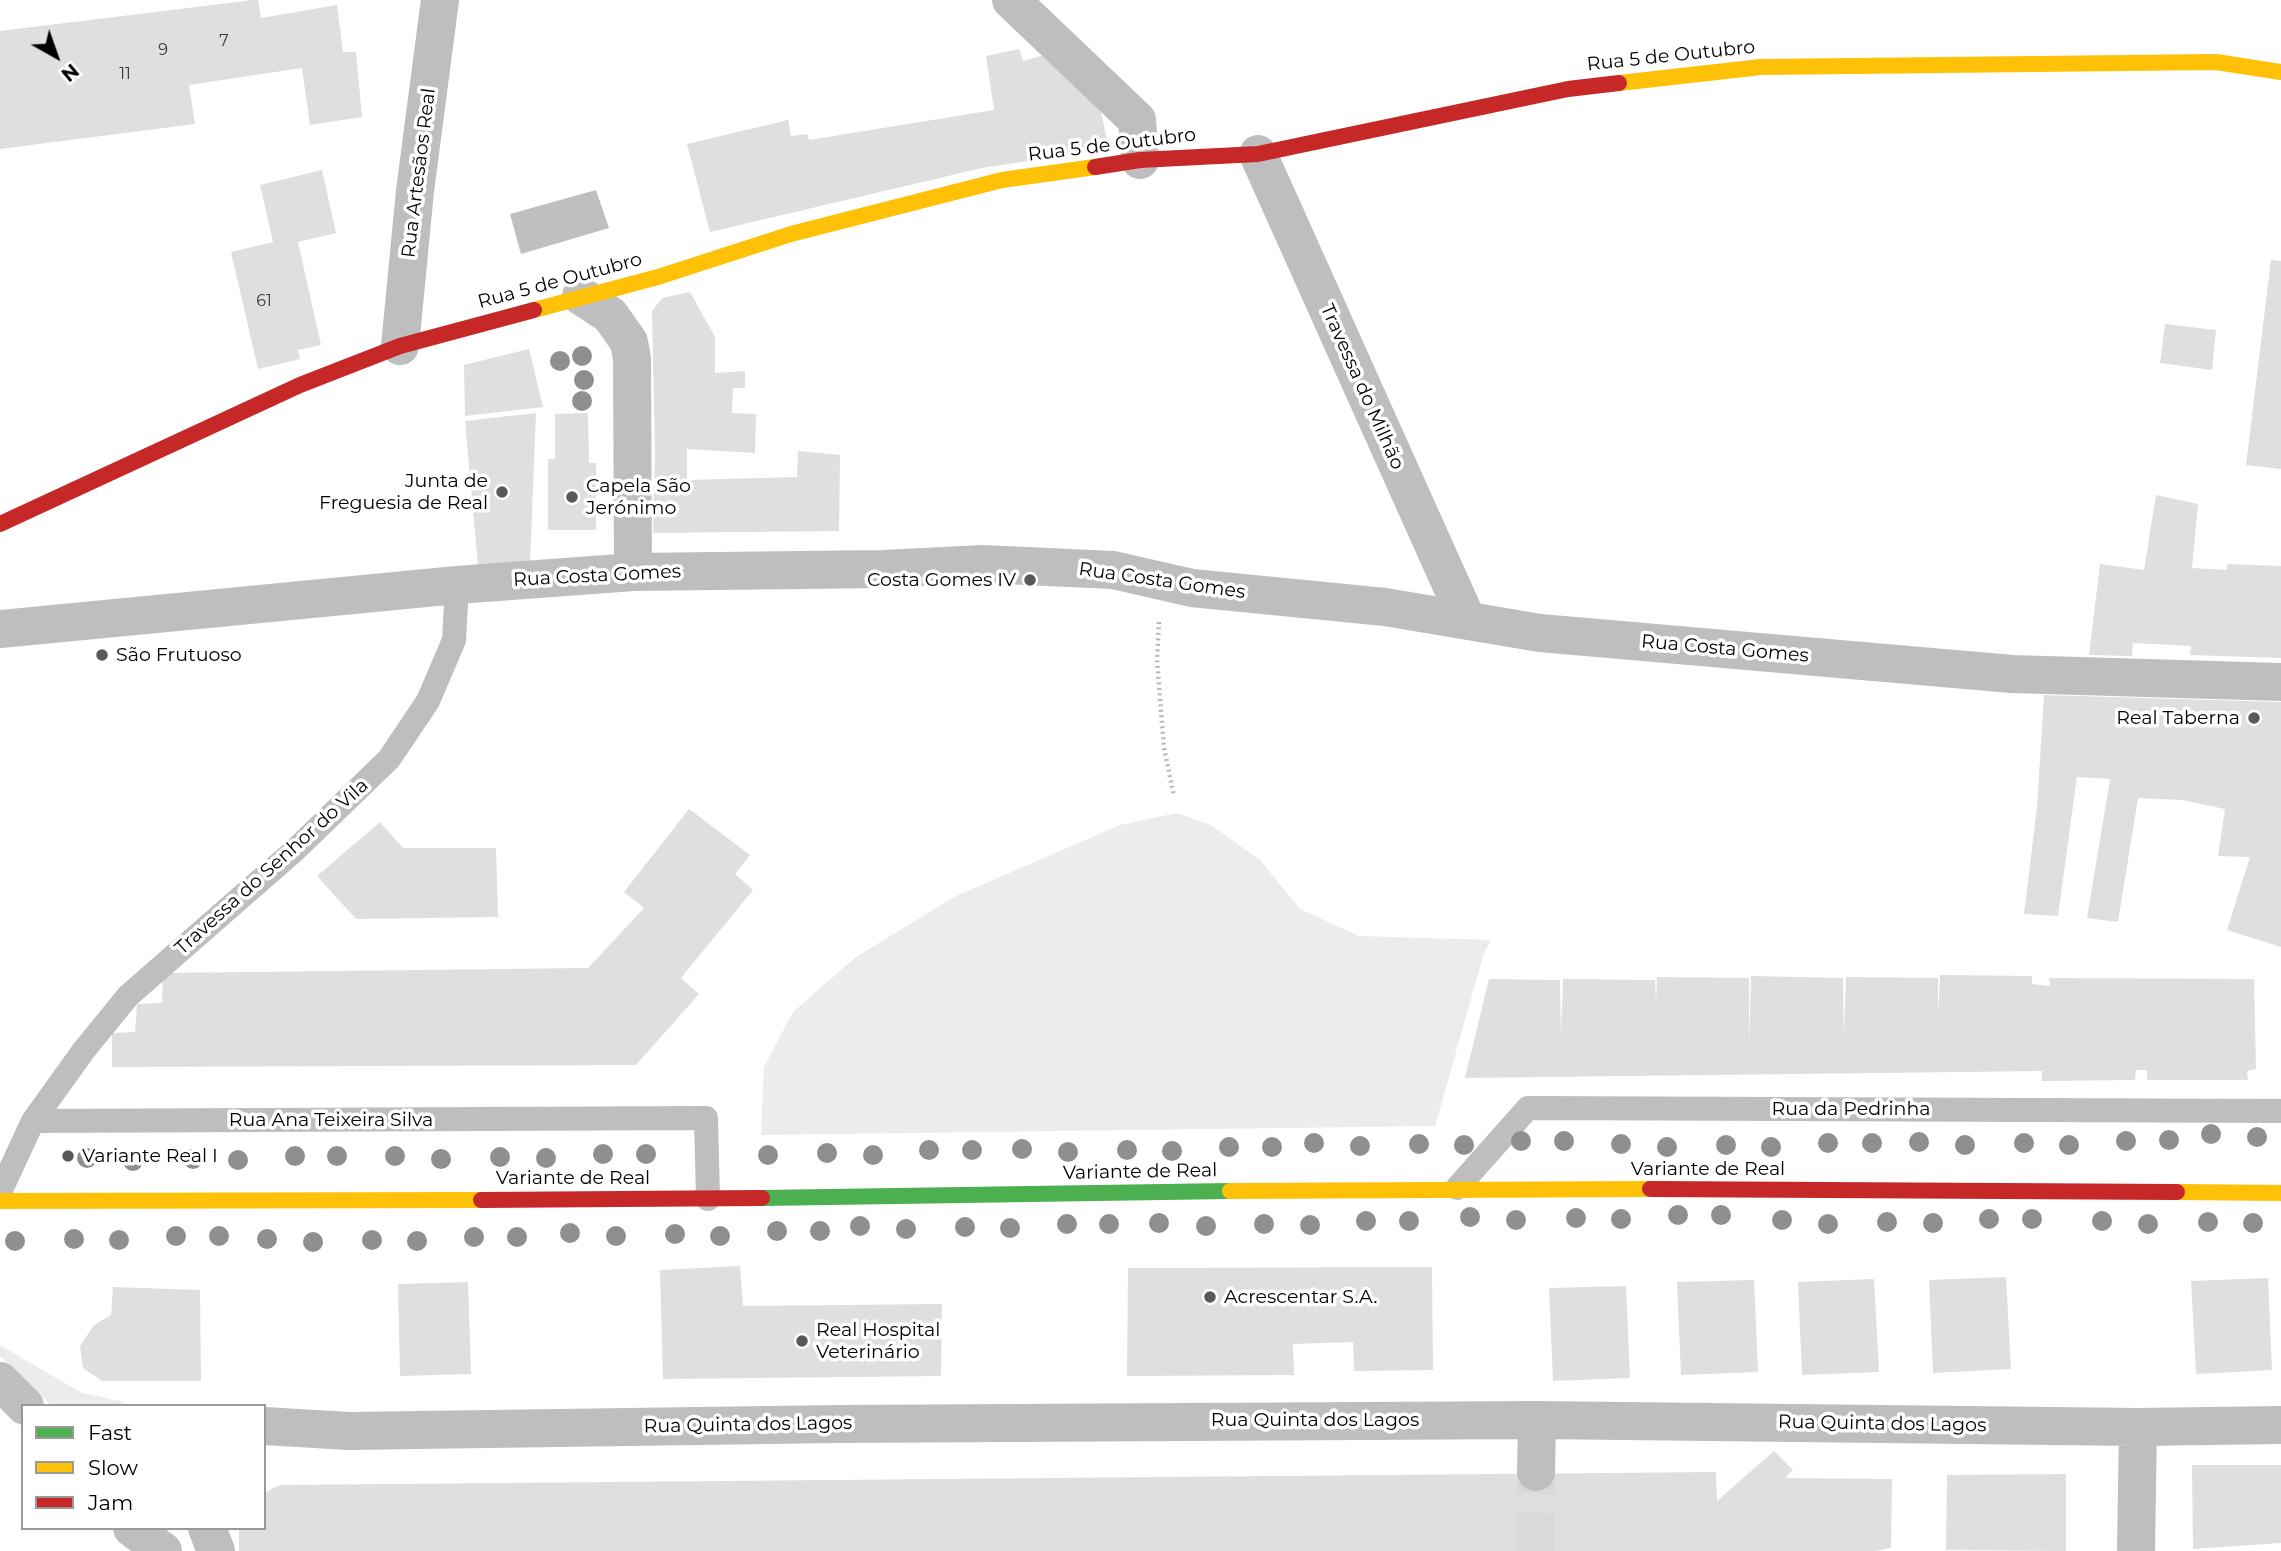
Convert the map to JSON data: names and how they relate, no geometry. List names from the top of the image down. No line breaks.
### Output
{"streets":{"street":["Rua 5 de Outubro","Rua Artesãos Real","Travessa do Milhão","Rua Costa Gomes","Variante de Real","Rua Quinta dos Lagos"],"lane":["Travessa do Senhor do Vila","Rua da Pedrinha","Rua Ana Teixeira Silva"]},"crossings":[["Rua 5 de Outubro","Rua Artesãos Real"],["Rua 5 de Outubro","Travessa do Milhão"],["Travessa do Milhão","Rua Costa Gomes"],["Rua Costa Gomes","Travessa do Senhor do Vila"],["Travessa do Senhor do Vila","Rua Ana Teixeira Silva"],["Rua da Pedrinha","Variante de Real"],["Rua Ana Teixeira Silva","Variante de Real"]],"places":["Junta de Freguesia de Real","Capela São Jerónimo","Costa Gomes IV","São Frutuoso","Real Taberna","Variante Real I","Acrescentar S.A.","Real Hospital Veterinário"],"house_numbers":["7","9","11","61"],"legend":["Fast","Slow","Jam"],"north":"bottom right"}
